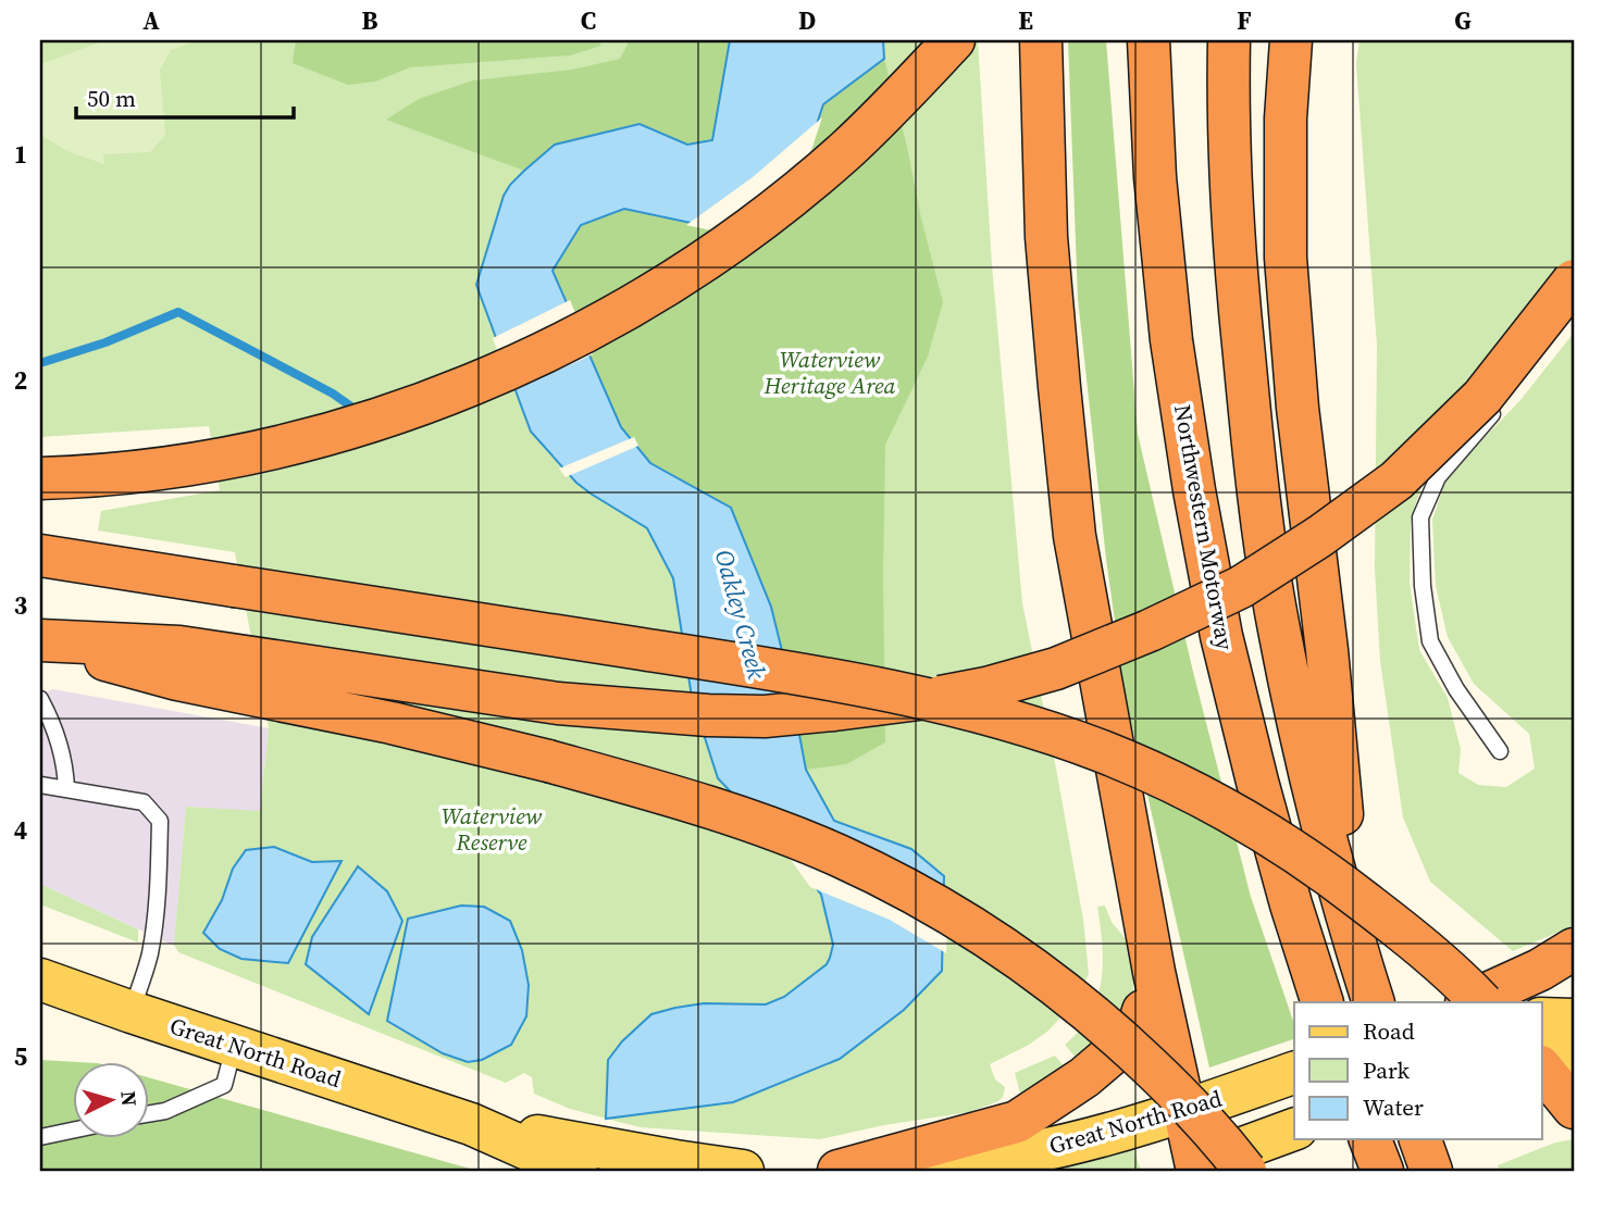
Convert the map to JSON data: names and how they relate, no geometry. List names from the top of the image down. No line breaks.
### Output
{"streets":{"highway":["Northwestern Motorway"],"main road":["Great North Road"]},"water":["Oakley Creek"],"parks":["Waterview Heritage Area","Waterview Reserve"],"legend":["Road","Park","Water"],"scale_bar":"50 m","north":"right","grid":{"columns":["A","B","C","D","E","F","G"],"rows":["1","2","3","4","5"]}}
